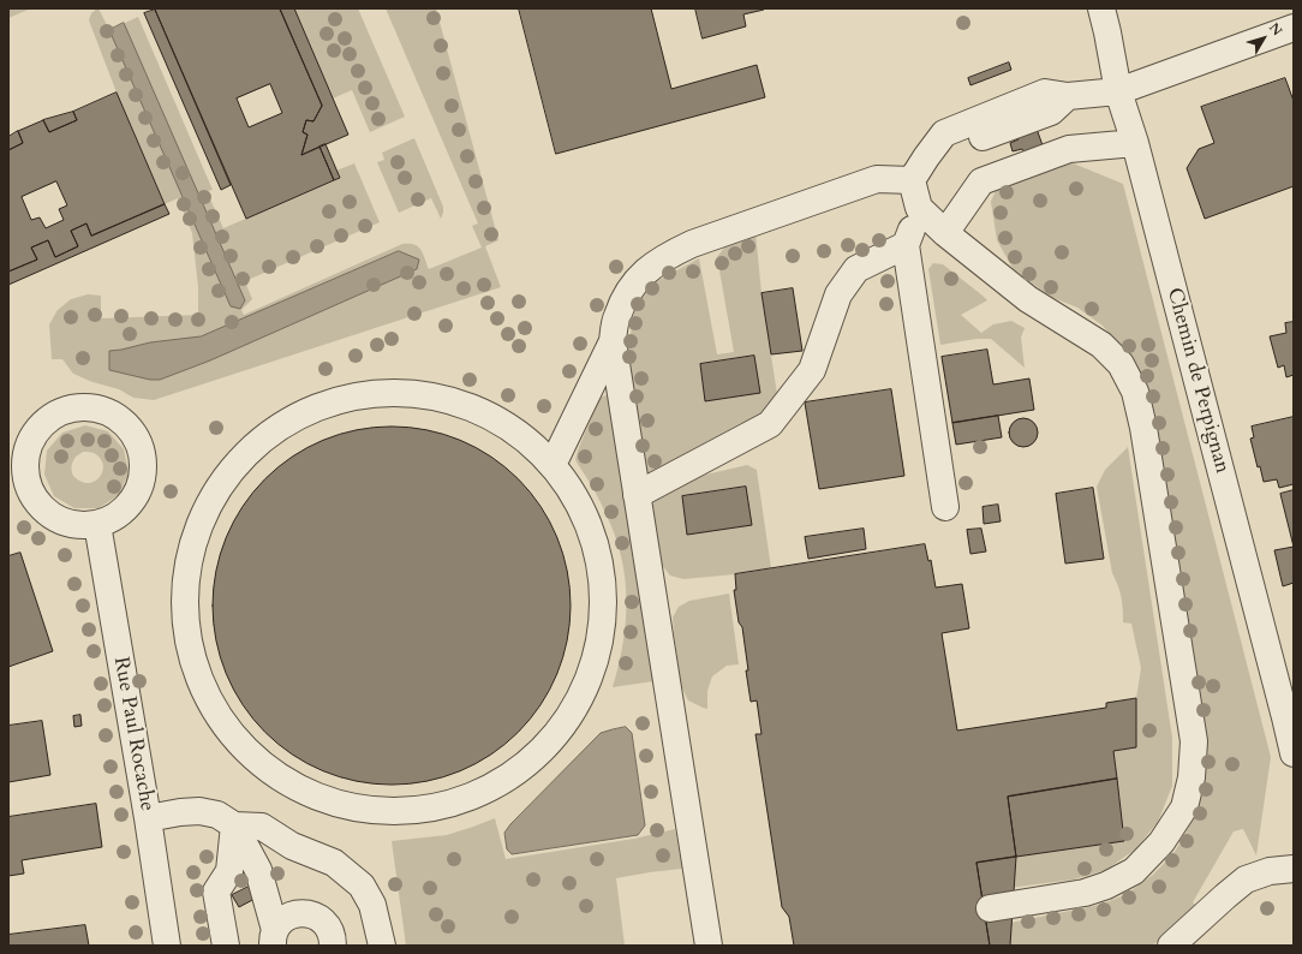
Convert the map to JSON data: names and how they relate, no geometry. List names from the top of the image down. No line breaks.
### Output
{"streets":{"street":["Chemin de Perpignan","Rue Paul Rocache"]},"north":"top right"}
